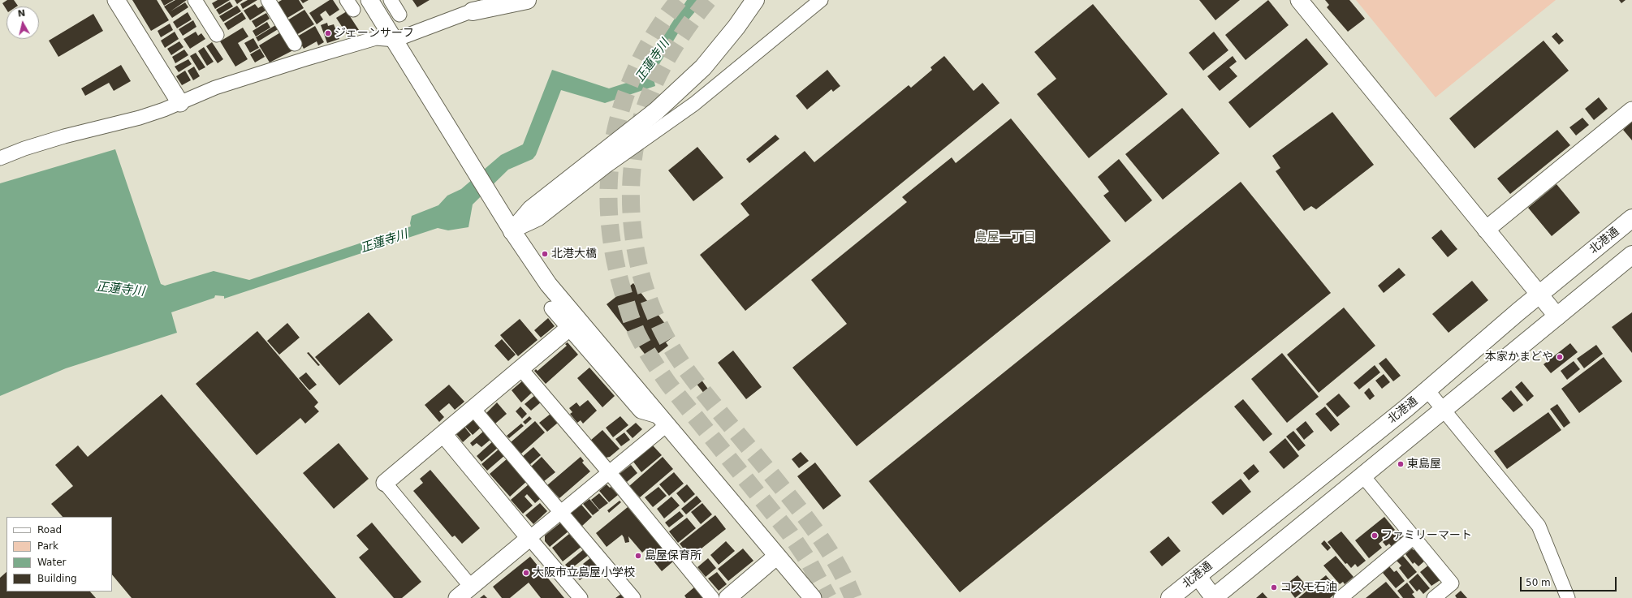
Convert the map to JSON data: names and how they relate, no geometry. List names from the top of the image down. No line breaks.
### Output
{"streets":{"main road":["北港通"]},"districts":["島屋一丁目"],"water":["正蓮寺川"],"places":["ジェーンサーフ","北港大橋","本家かまどや","東島屋","ファミリーマート","島屋保育所","大阪市立島屋小学校","コスモ石油"],"legend":["Road","Park","Water","Building"],"scale_bar":"50 m","north":"top"}
